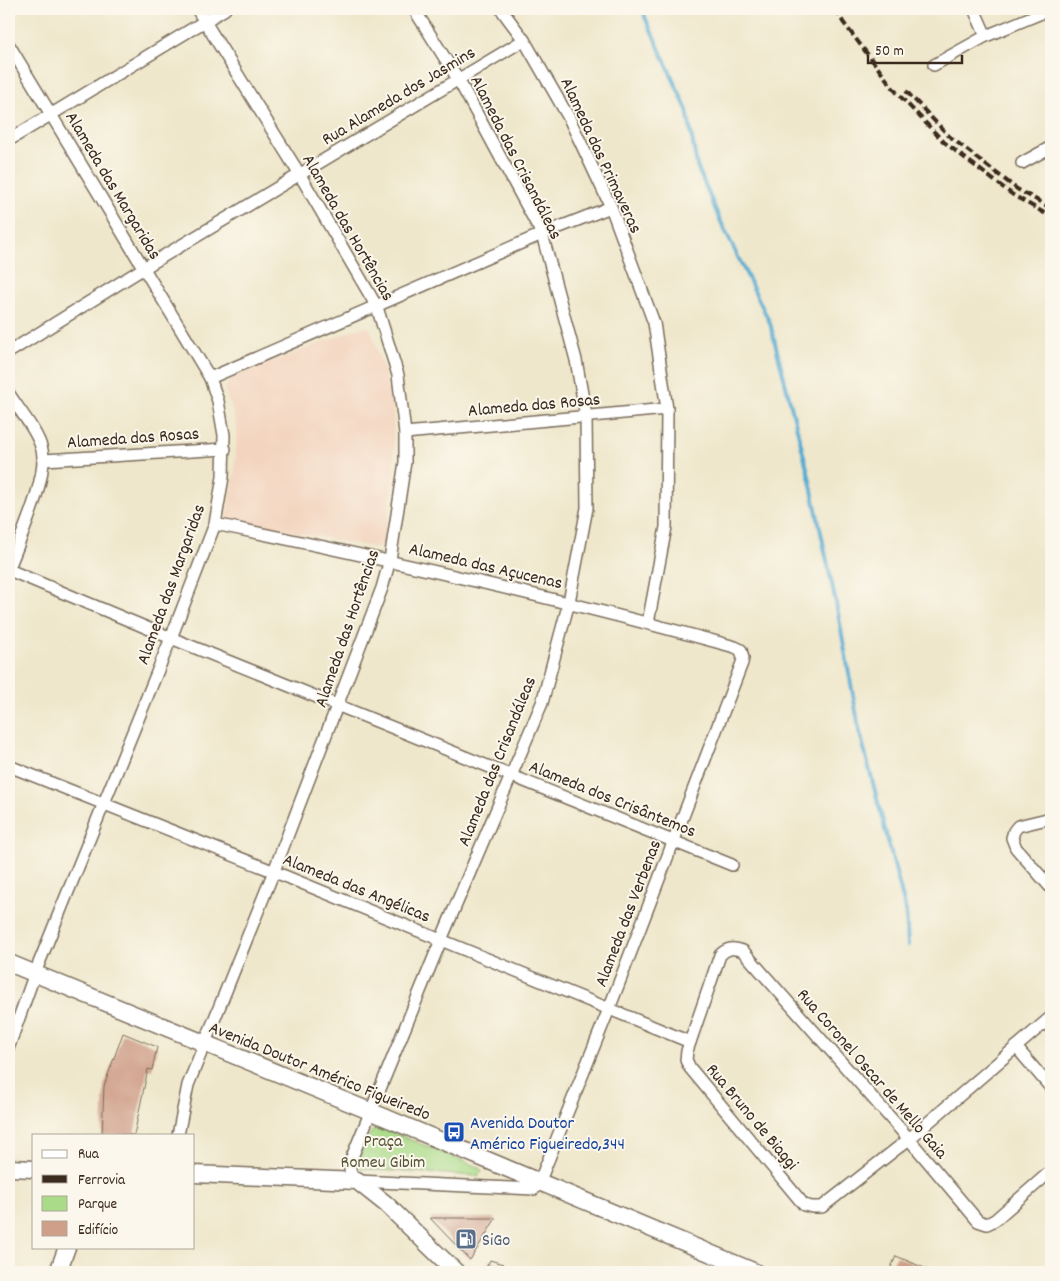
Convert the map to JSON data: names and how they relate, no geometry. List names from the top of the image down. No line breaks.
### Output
{"streets":{"main road":["Avenida Doutor Américo Figueiredo"],"street":["Rua Alameda dos Jasmins","Alameda das Primaveras","Alameda das Crisandáleas","Alameda das Margaridas","Alameda das Hortências","Alameda das Rosas","Alameda das Açucenas","Alameda dos Crisântemos","Alameda das Angélicas","Alameda das Verbenas","Rua Coronel Oscar de Mello Gaia","Rua Bruno de Biaggi"]},"crossings":[["Rua Alameda dos Jasmins","Alameda das Primaveras"],["Rua Alameda dos Jasmins","Alameda das Crisandáleas"],["Rua Alameda dos Jasmins","Alameda das Margaridas"],["Rua Alameda dos Jasmins","Alameda das Hortências"],["Alameda das Primaveras","Alameda das Rosas"],["Alameda das Primaveras","Alameda das Açucenas"],["Alameda das Crisandáleas","Alameda das Rosas"],["Alameda das Crisandáleas","Alameda das Açucenas"],["Alameda das Crisandáleas","Alameda dos Crisântemos"],["Alameda das Crisandáleas","Alameda das Angélicas"],["Alameda das Crisandáleas","Avenida Doutor Américo Figueiredo"],["Alameda das Margaridas","Alameda das Rosas"],["Alameda das Margaridas","Alameda das Açucenas"],["Alameda das Margaridas","Alameda dos Crisântemos"],["Alameda das Margaridas","Alameda das Angélicas"],["Alameda das Margaridas","Avenida Doutor Américo Figueiredo"],["Alameda das Hortências","Alameda das Rosas"],["Alameda das Hortências","Alameda das Açucenas"],["Alameda das Hortências","Alameda dos Crisântemos"],["Alameda das Hortências","Alameda das Angélicas"],["Alameda das Hortências","Avenida Doutor Américo Figueiredo"],["Alameda das Açucenas","Alameda das Verbenas"],["Alameda dos Crisântemos","Alameda das Verbenas"],["Alameda das Angélicas","Alameda das Verbenas"],["Alameda das Angélicas","Rua Bruno de Biaggi"],["Alameda das Verbenas","Avenida Doutor Américo Figueiredo"],["Rua Coronel Oscar de Mello Gaia","Rua Bruno de Biaggi"]],"parks":["Praça Romeu Gibim"],"places":{"bus stop":["Avenida Doutor Américo Figueiredo,344"],"fuel station":["SiGo"]},"legend":["Rua","Ferrovia","Parque","Edifício"],"scale_bar":"50 m"}
